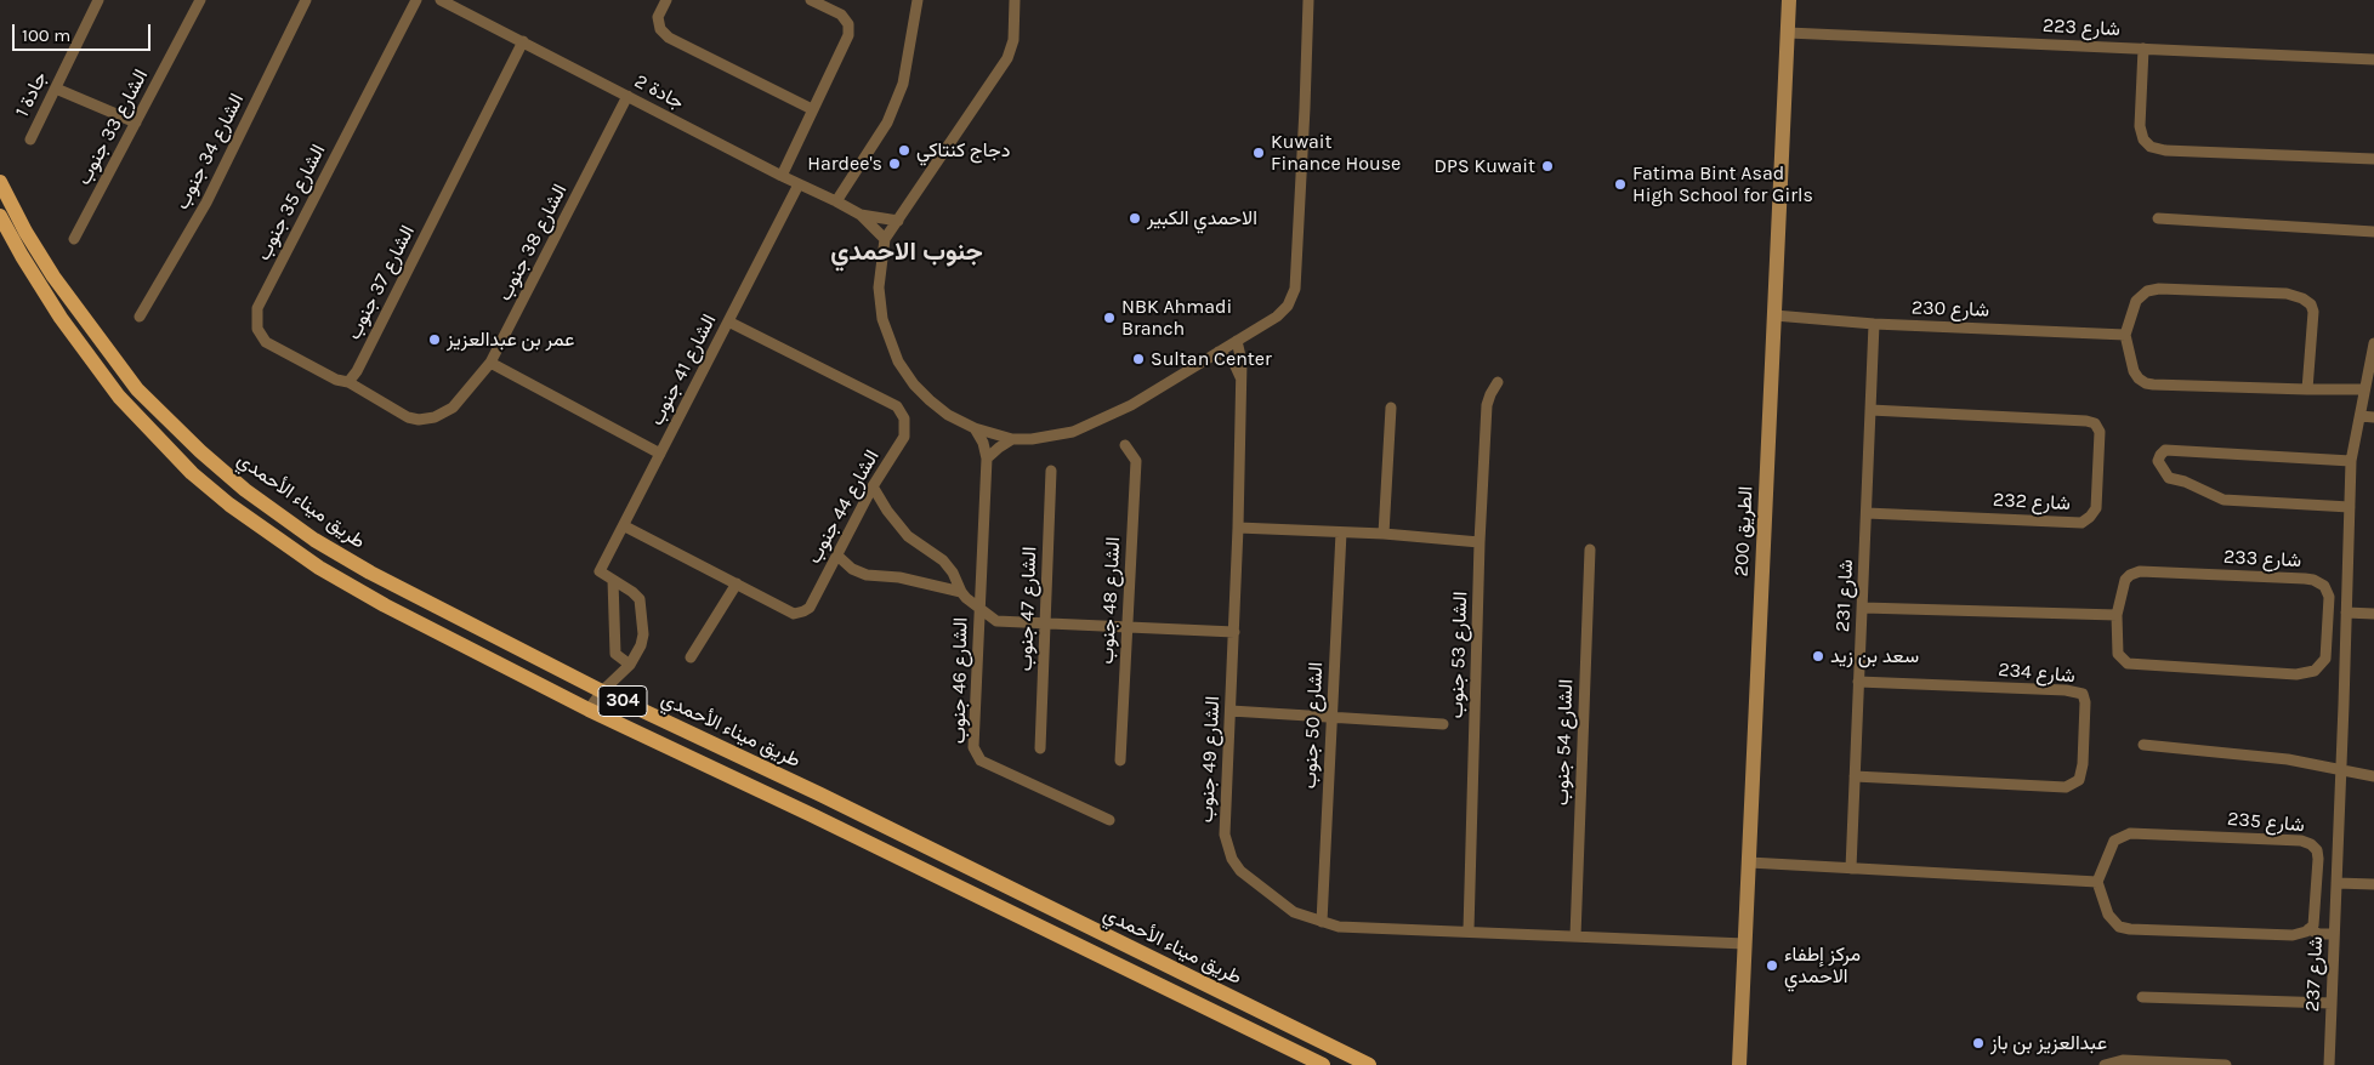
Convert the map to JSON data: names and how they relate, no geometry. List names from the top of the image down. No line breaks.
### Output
{"streets":{"main road":["طريق ميناء الأحمدي","الطريق 200","304"],"street":["شارع 223","جادة 2","جادة 1","الشارع 33 جنوب","الشارع 34 جنوب","الشارع 35 جنوب","الشارع 38 جنوب","الشارع 37 جنوب","شارع 230","الشارع 41 جنوب","شارع 232","الشارع 44 جنوب","شارع 233","شارع 231","الشارع 48 جنوب","الشارع 47 جنوب","الشارع 53 جنوب","شارع 234","الشارع 46 جنوب","الشارع 50 جنوب","الشارع 54 جنوب","الشارع 49 جنوب","شارع 235","شارع 237"]},"crossings":[["شارع 223","الطريق 200"],["جادة 2","الشارع 38 جنوب"],["جادة 2","الشارع 37 جنوب"],["جادة 2","الشارع 41 جنوب"],["الشارع 35 جنوب","الشارع 37 جنوب"],["شارع 230","الطريق 200"],["شارع 230","شارع 231"],["الشارع 41 جنوب","الشارع 44 جنوب"],["شارع 232","شارع 231"],["الطريق 200","الشارع 49 جنوب"],["شارع 231","شارع 234"],["الشارع 53 جنوب","الشارع 49 جنوب"],["الشارع 50 جنوب","الشارع 49 جنوب"],["الشارع 54 جنوب","الشارع 49 جنوب"]],"districts":["جنوب الاحمدي"],"places":["دجاج كنتاكي","Kuwait Finance House","Hardee's","DPS Kuwait","Fatima Bint Asad High School for Girls","الاحمدي الكبير","NBK Ahmadi Branch","عمر بن عبدالعزيز","Sultan Center","سعد بن زيد","مركز إطفاء الاحمدي","عبدالعزيز بن باز"],"scale_bar":"100 m"}
